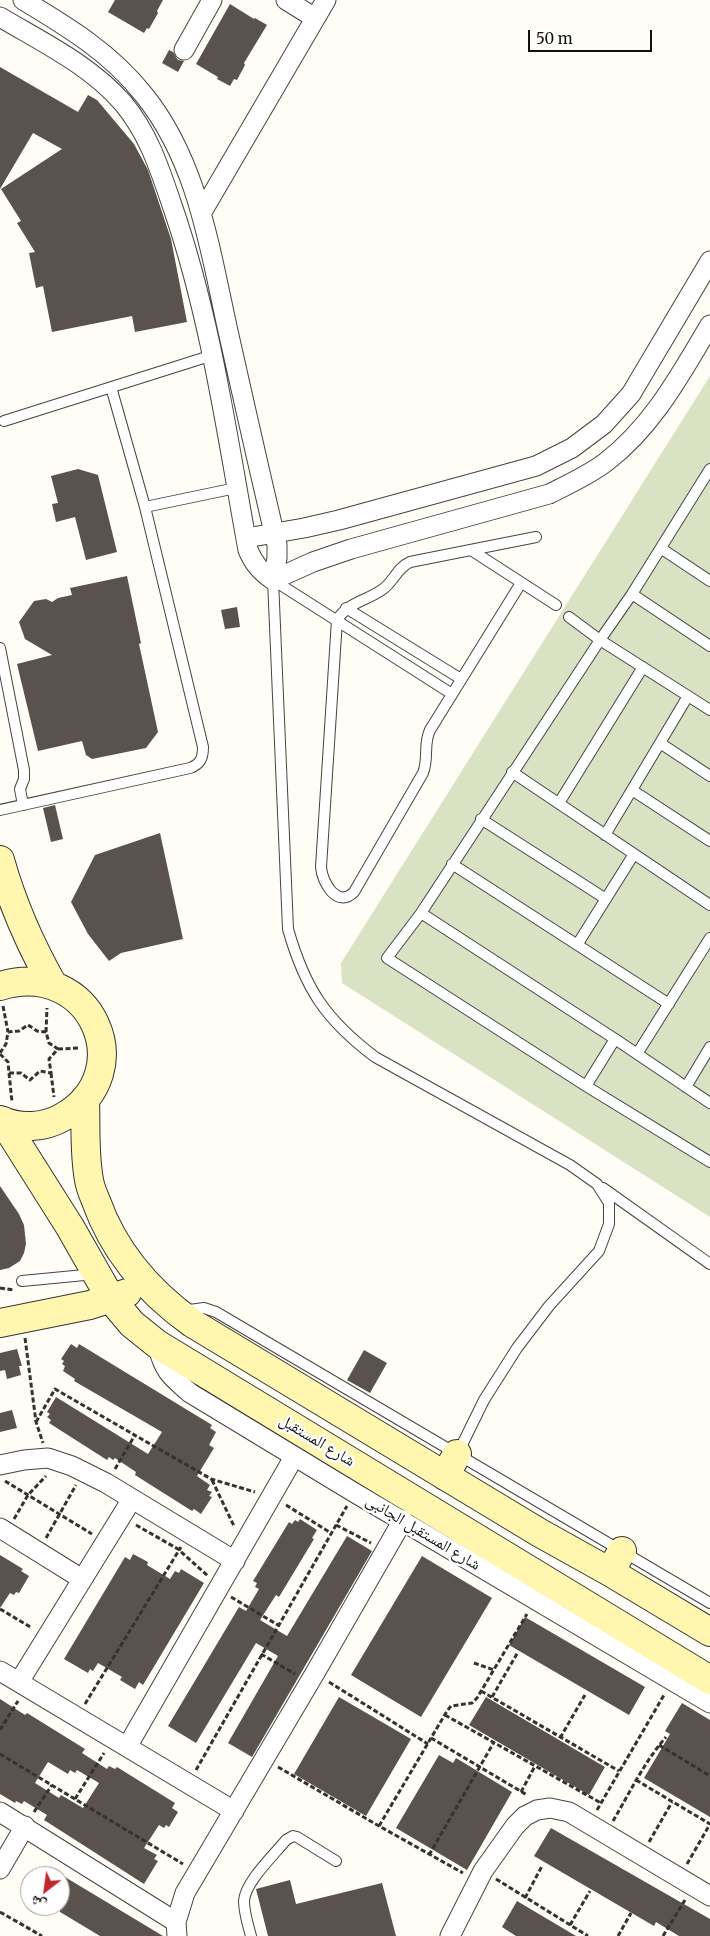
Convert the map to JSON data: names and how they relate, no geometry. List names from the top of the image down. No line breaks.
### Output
{"streets":{"street":["شارع المستقبل","شارع المستقبل الجانبى"]},"crossings":[["شارع المستقبل","شارع المستقبل الجانبى"]],"scale_bar":"50 m","north":"bottom left"}
